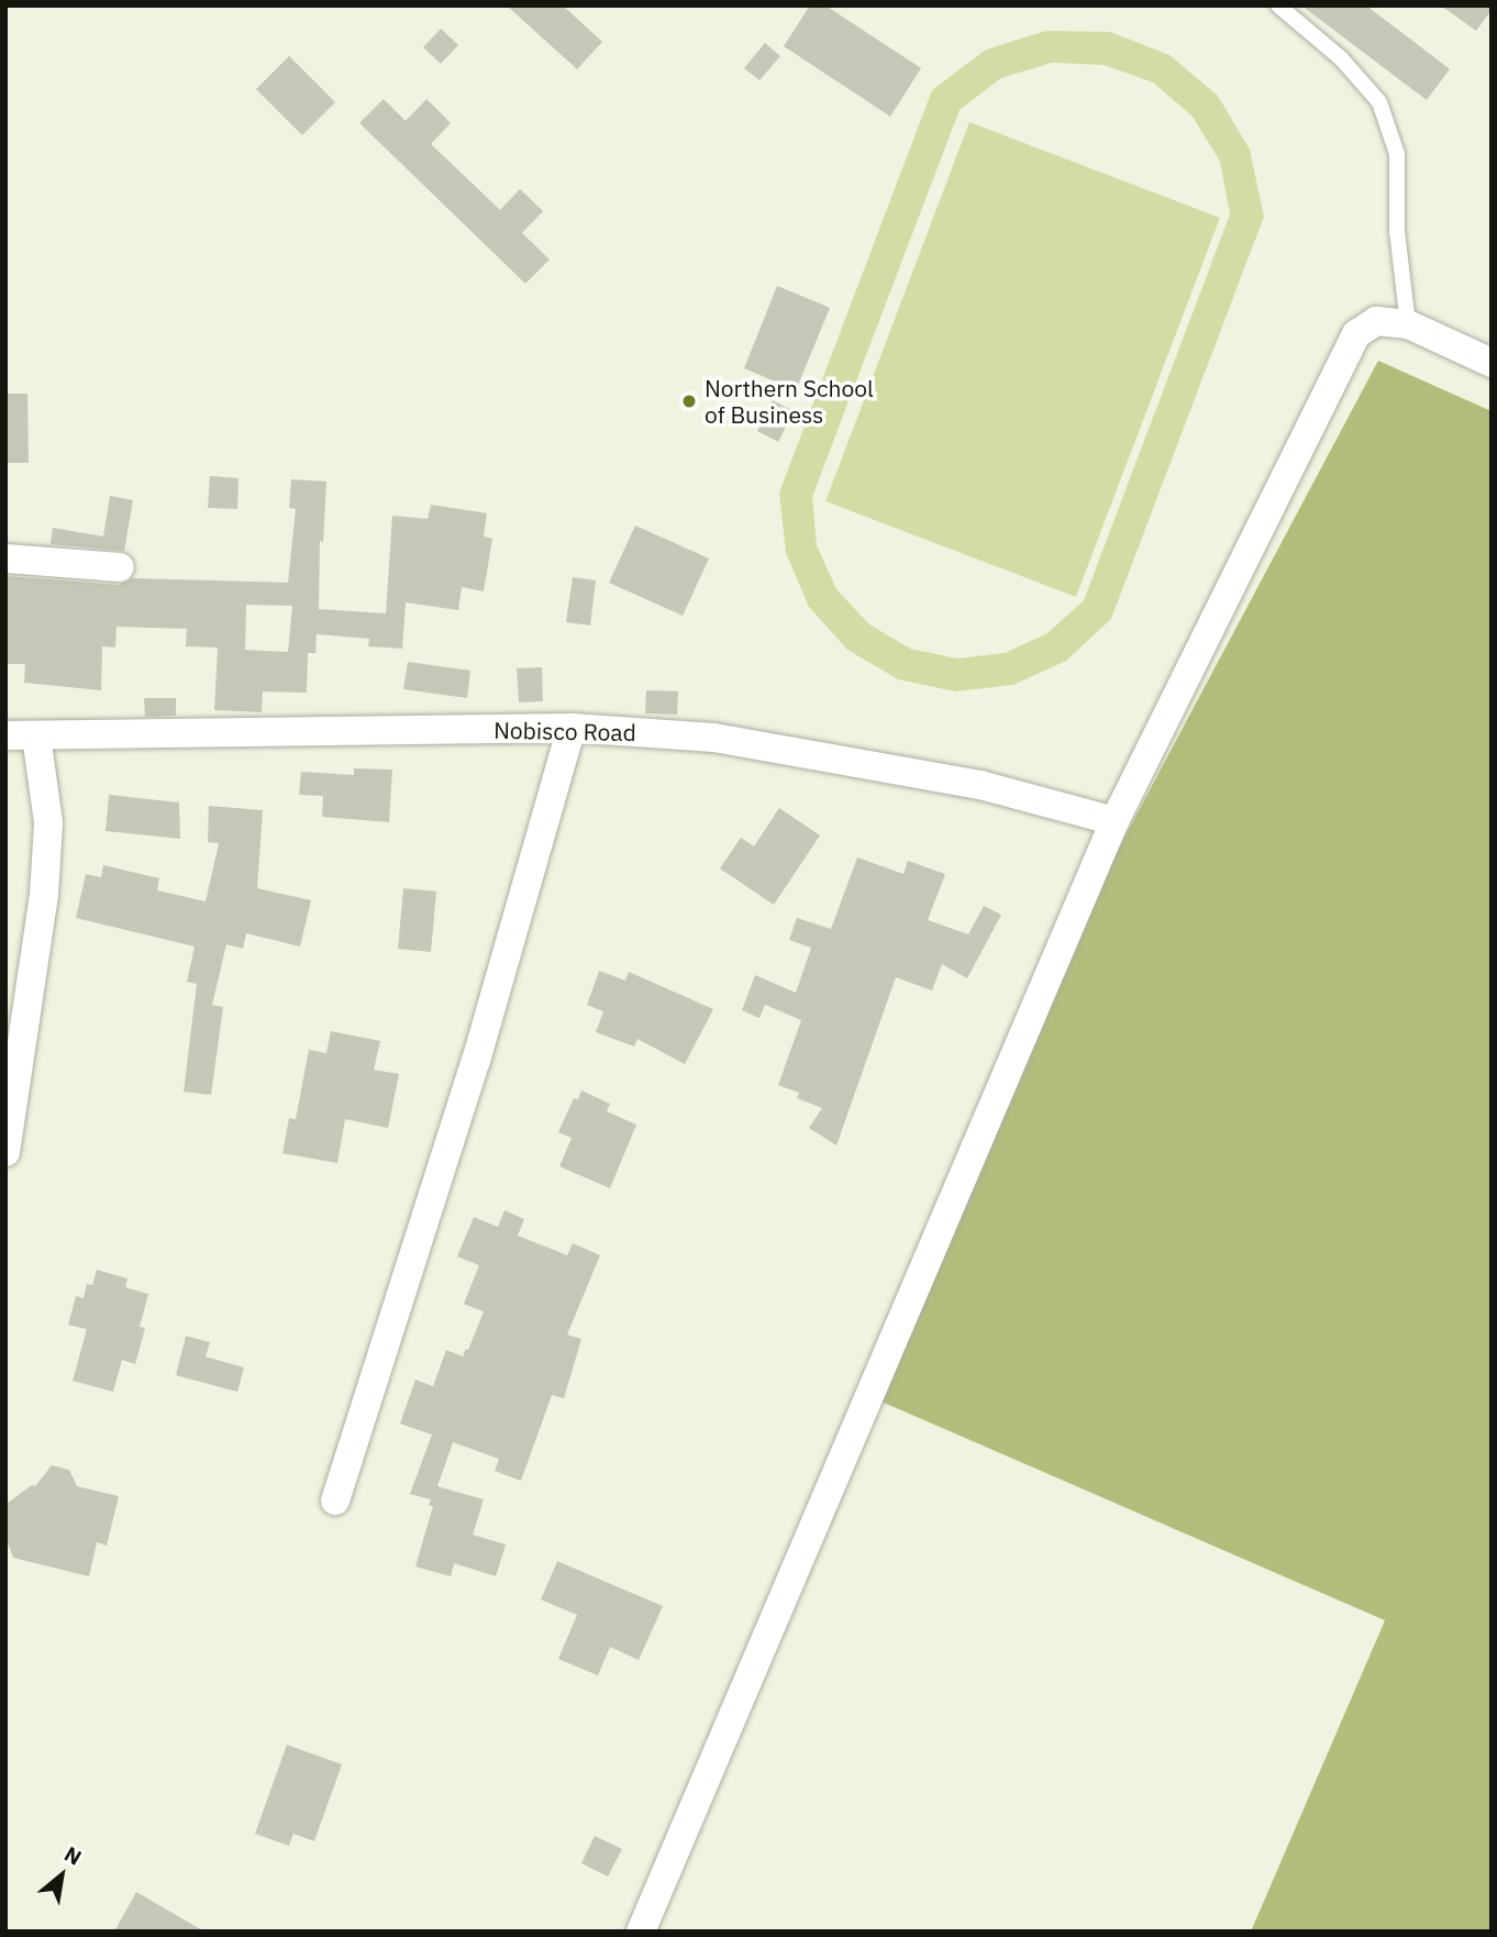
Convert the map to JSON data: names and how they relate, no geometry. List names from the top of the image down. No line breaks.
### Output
{"streets":{"street":["Nobisco Road"]},"places":["Northern School of Business"],"north":"top right"}
